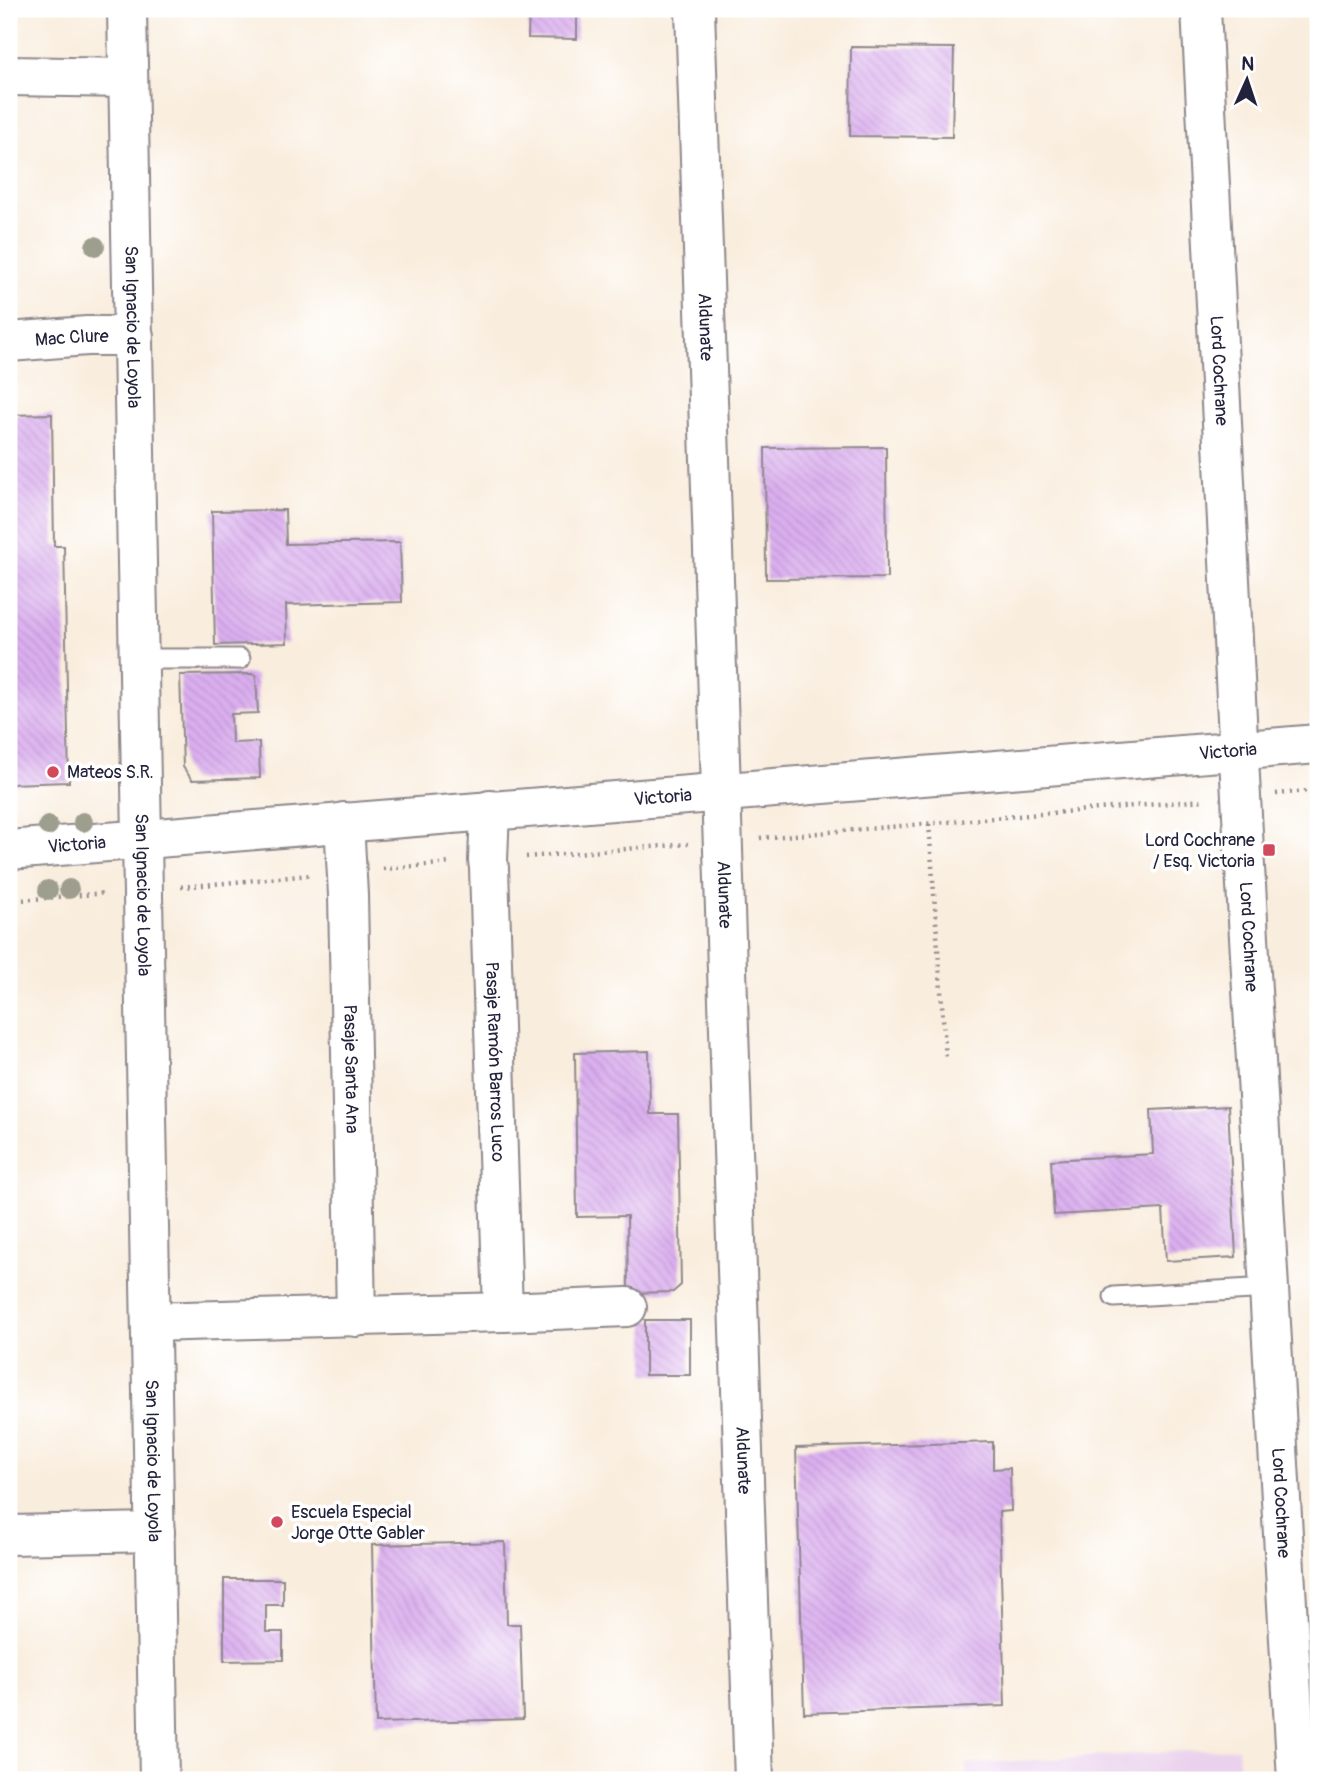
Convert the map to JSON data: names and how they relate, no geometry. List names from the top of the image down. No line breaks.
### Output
{"streets":{"street":["San Ignacio de Loyola","Aldunate","Mac Clure","Lord Cochrane","Victoria","Pasaje Ramón Barros Luco","Pasaje Santa Ana"]},"crossings":[["San Ignacio de Loyola","Mac Clure"],["San Ignacio de Loyola","Victoria"],["Aldunate","Victoria"],["Lord Cochrane","Victoria"],["Victoria","Pasaje Ramón Barros Luco"],["Victoria","Pasaje Santa Ana"]],"places":{"other":["Mateos S.R.","Escuela Especial Jorge Otte Gabler"],"transit":["Lord Cochrane / Esq. Victoria"]},"north":"top"}
